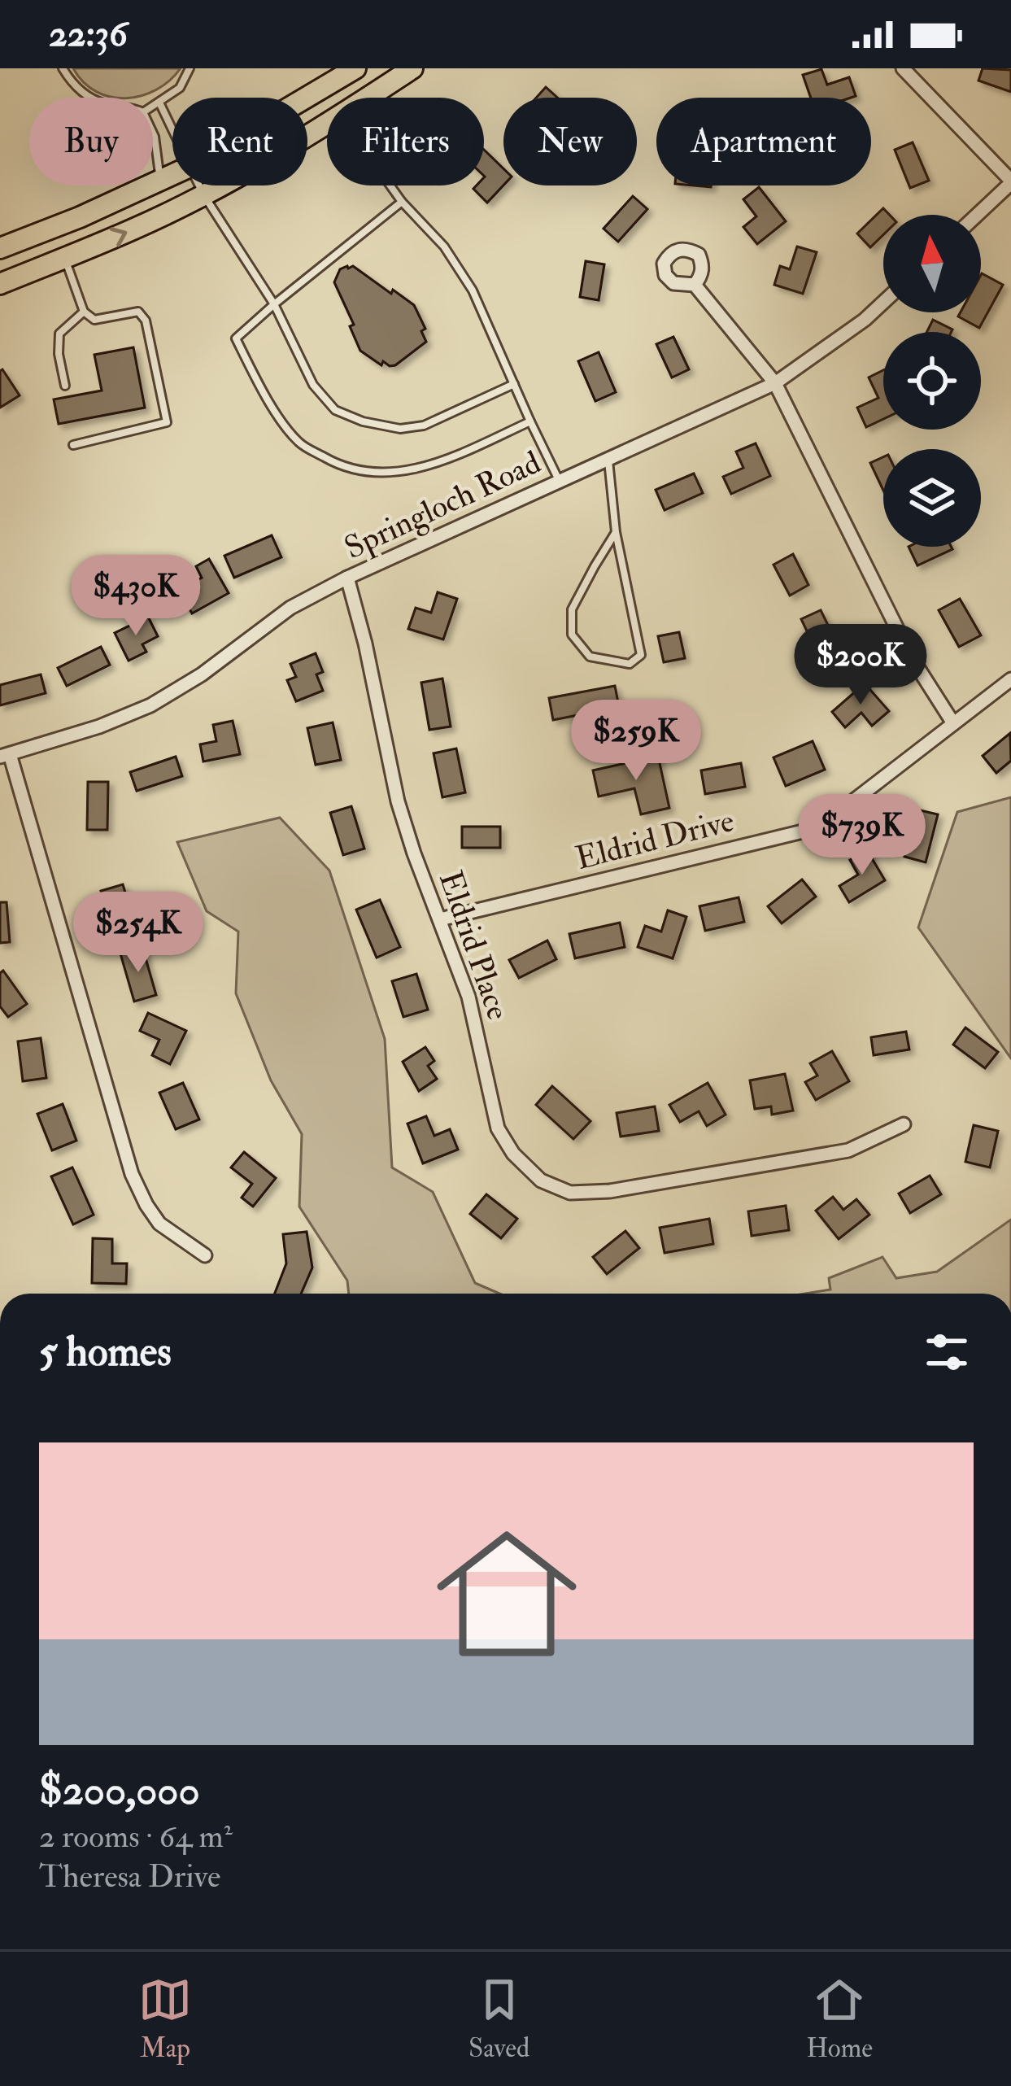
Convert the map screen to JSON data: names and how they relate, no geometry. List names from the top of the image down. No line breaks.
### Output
{"streets":{"street":["Springloch Road","Eldrid Drive","Eldrid Place"]},"crossings":[["Springloch Road","Eldrid Place"],["Eldrid Drive","Eldrid Place"]],"north":"top","page":{"status":"22:36","chip":["Buy","Rent","Filters","New","Apartment"],"price":["$430K","$200K","$259K","$739K","$254K"],"heading":"5 homes","list":[{"name":"$200,000","note":"2 rooms · 64 m² · Theresa Drive"}],"tabs":["Map","Saved","Home"]}}
